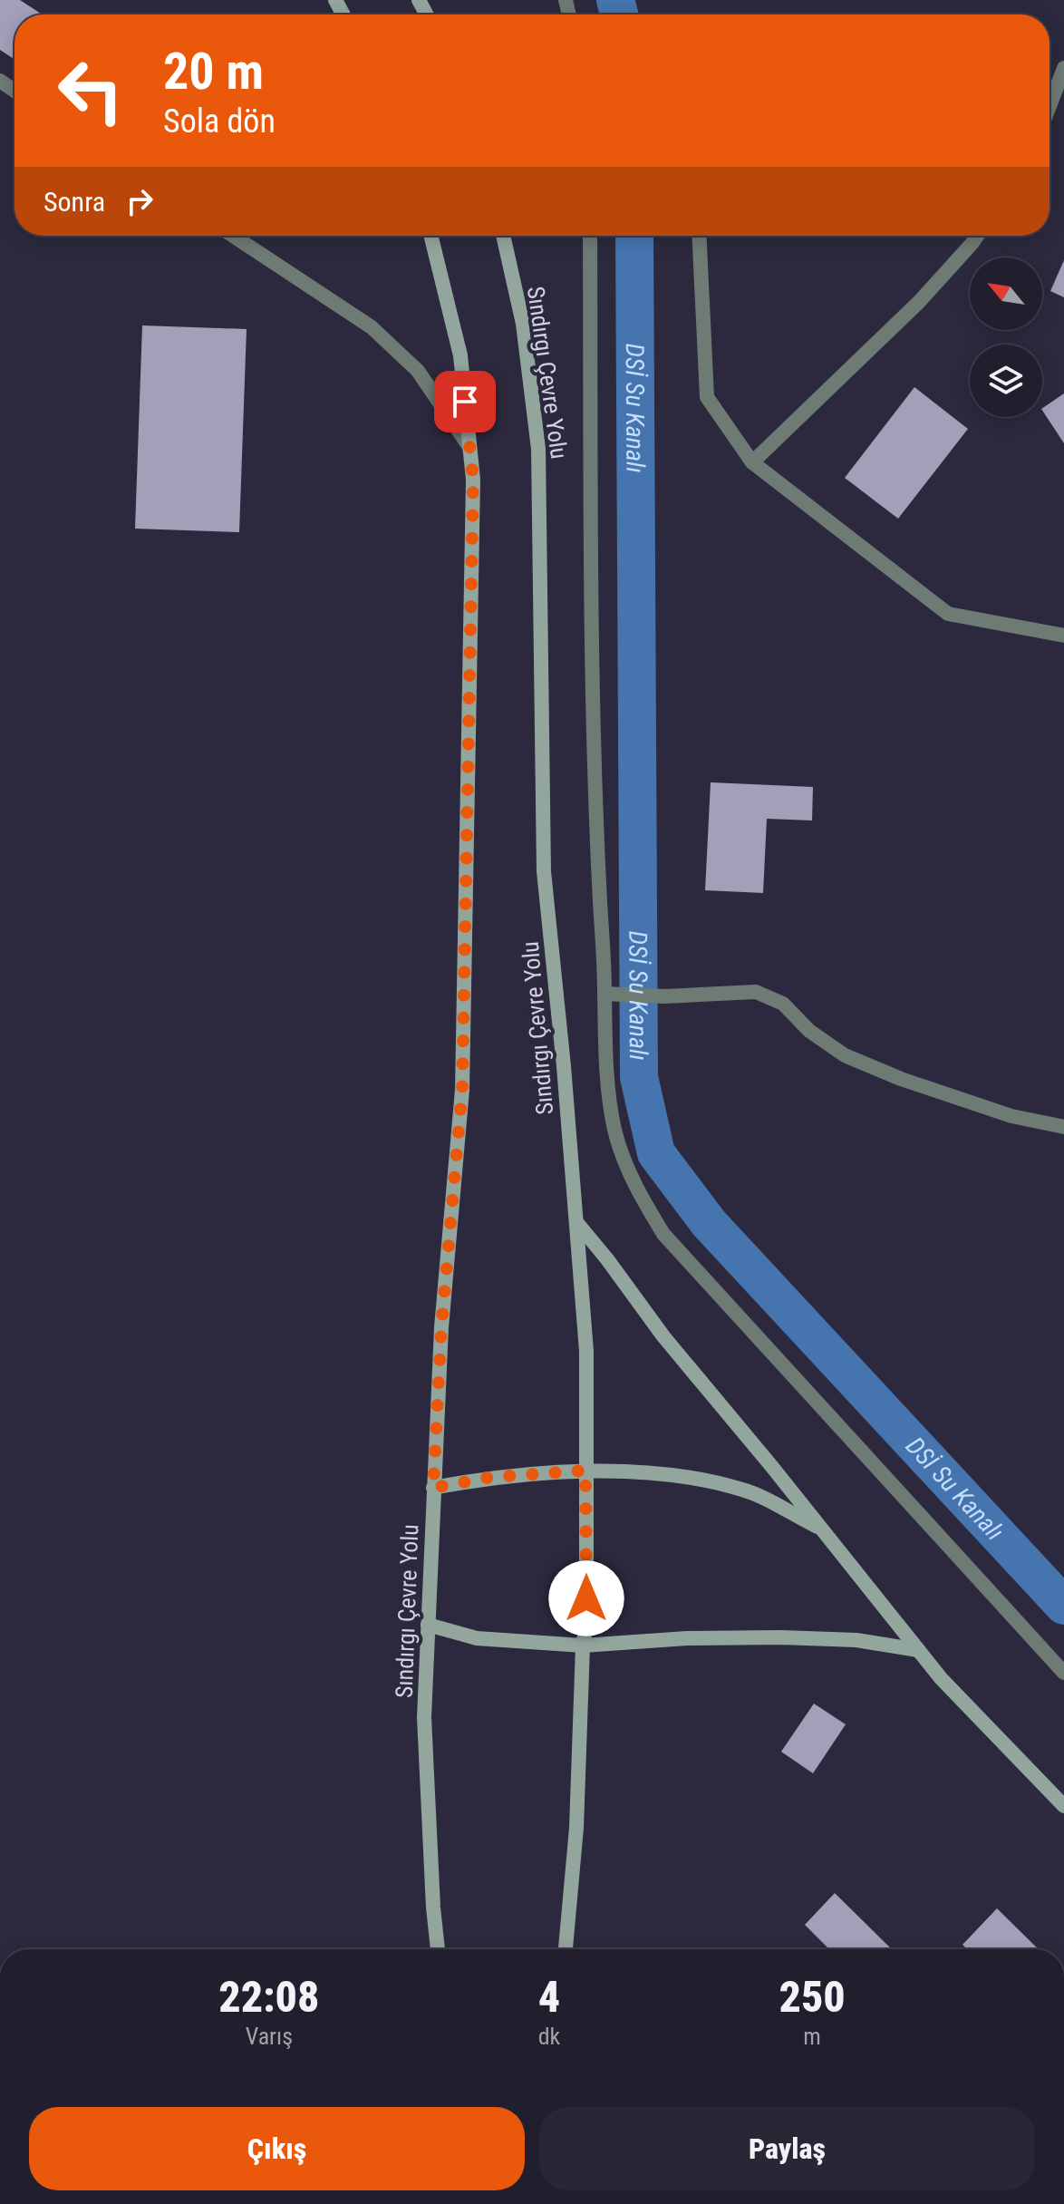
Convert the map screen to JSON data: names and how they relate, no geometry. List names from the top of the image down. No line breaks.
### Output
{"streets":{"main road":["Sındırgı Çevre Yolu"]},"water":["DSİ Su Kanalı"],"north":"top left","page":{"turn":["20 m","Sola dön"],"then":"Sonra","eta":["22:08","Varış","4","dk","250","m"],"buttons":["Çıkış","Paylaş"]}}
